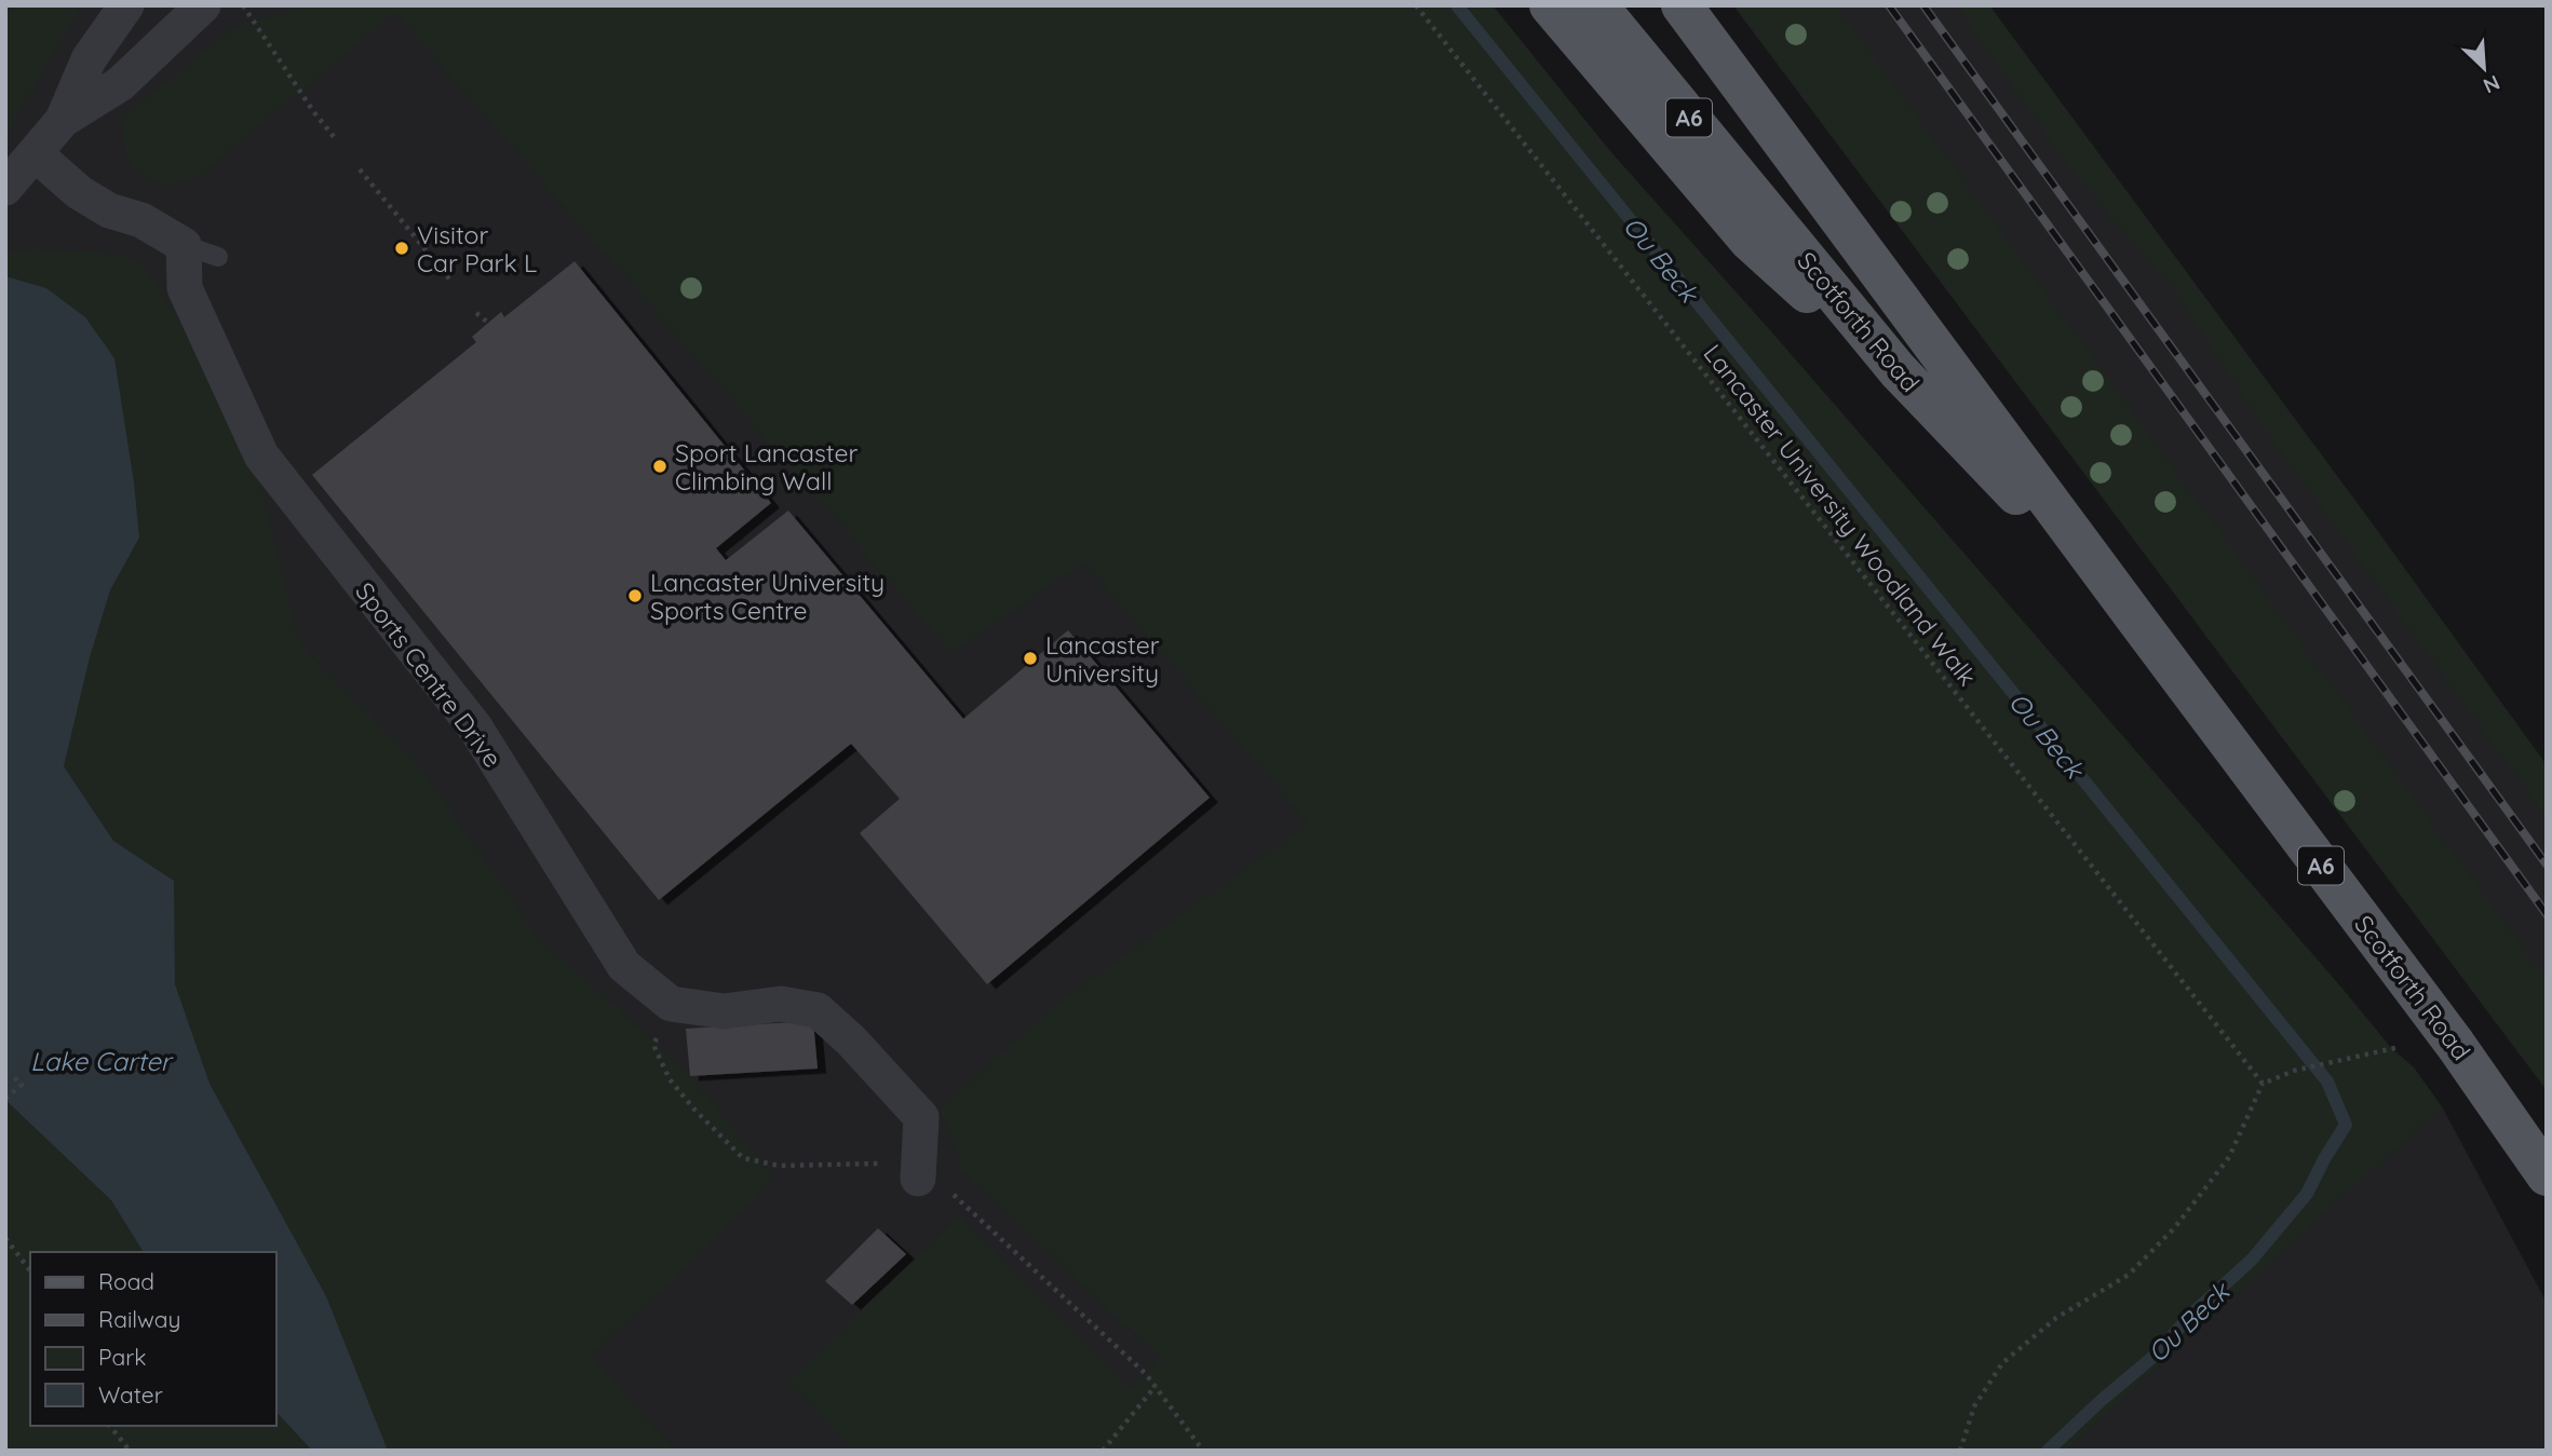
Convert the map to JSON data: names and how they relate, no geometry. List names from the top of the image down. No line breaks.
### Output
{"streets":{"main road":["A6","Scotforth Road"],"street":["Sports Centre Drive"],"path":["Lancaster University Woodland Walk"]},"water":["Ou Beck","Lake Carter"],"places":["Visitor Car Park L","Sport Lancaster Climbing Wall","Lancaster University Sports Centre","Lancaster University"],"legend":["Road","Railway","Park","Water"],"north":"bottom right"}
